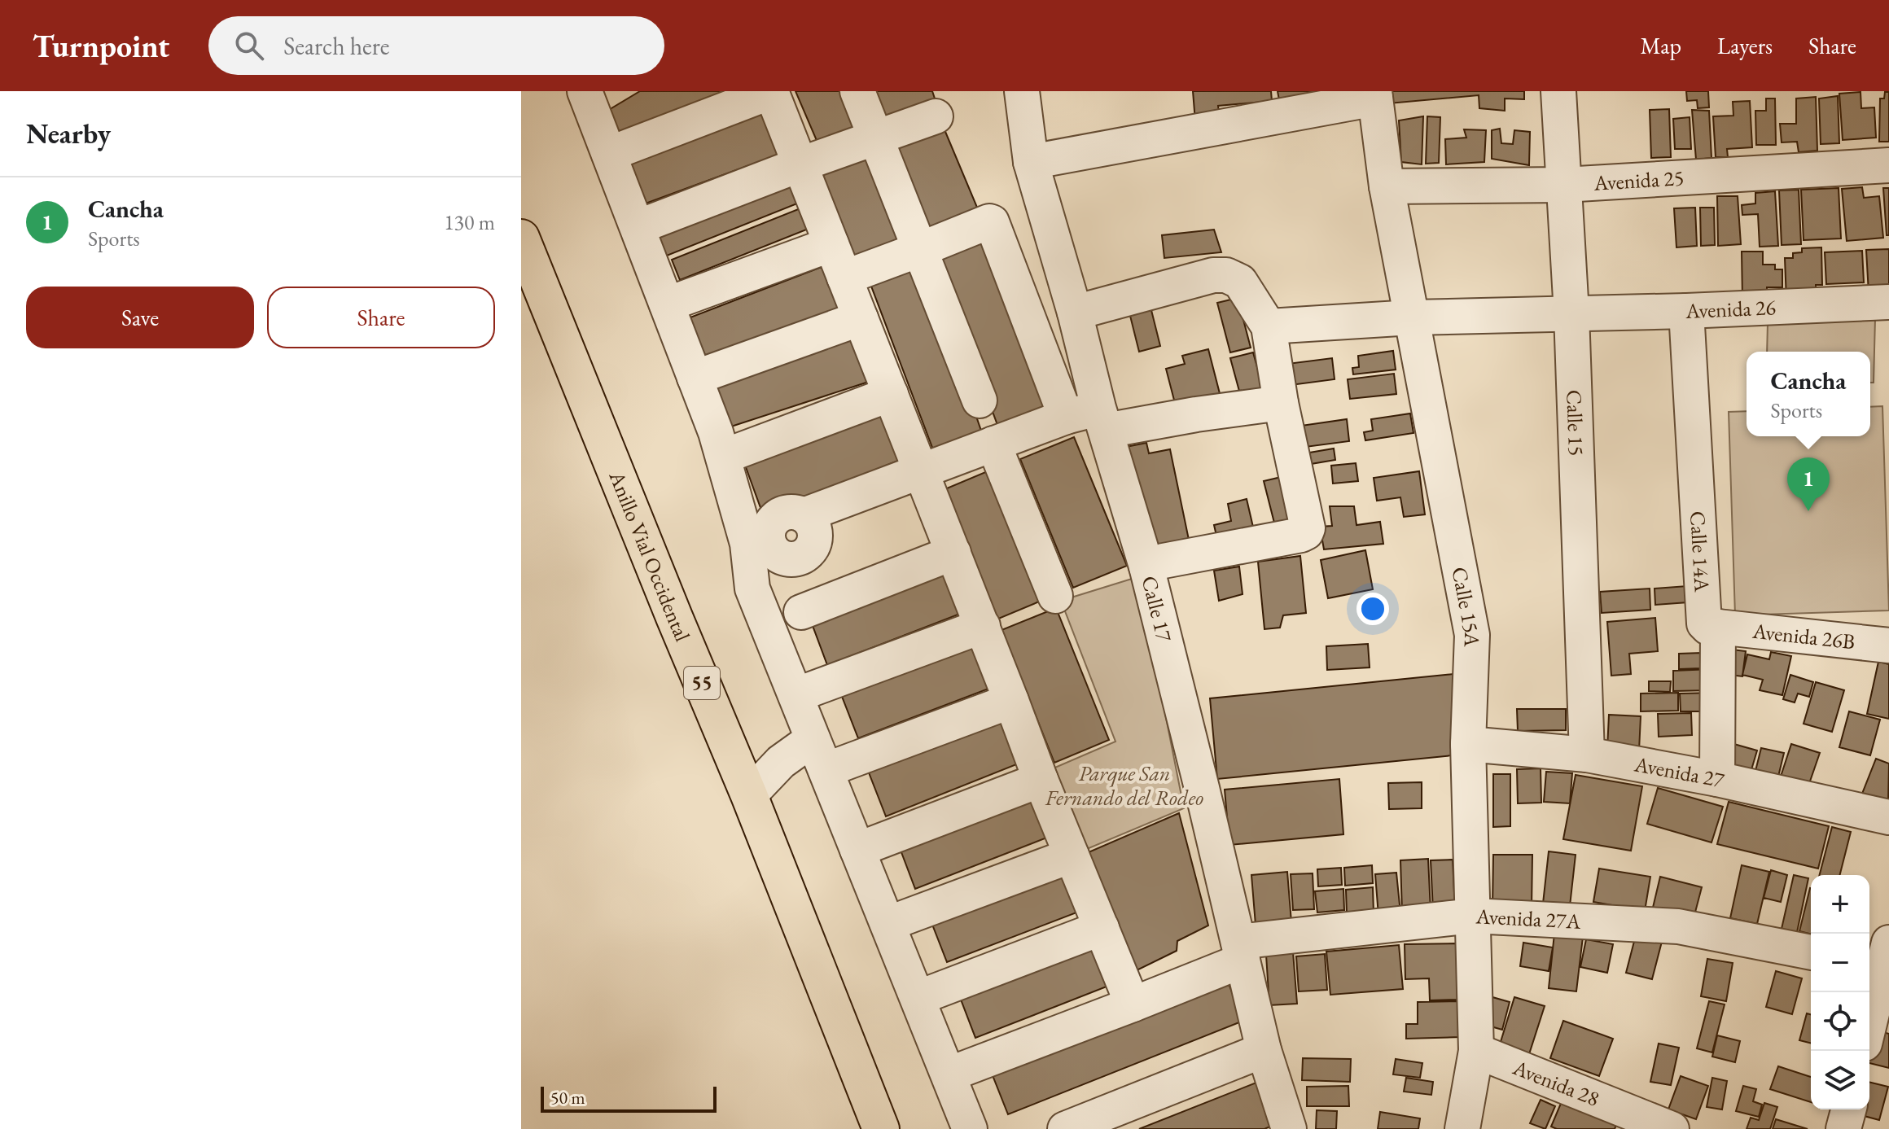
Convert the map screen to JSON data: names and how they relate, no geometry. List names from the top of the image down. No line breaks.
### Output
{"streets":{"highway":["Anillo Vial Occidental","55"],"street":["Avenida 25","Avenida 26","Calle 15","Calle 14A","Calle 15A","Calle 17","Avenida 26B","Avenida 27","Avenida 27A","Avenida 28"]},"crossings":[["Avenida 25","Calle 15"],["Avenida 25","Calle 15A"],["Avenida 26","Calle 15"],["Avenida 26","Calle 14A"],["Avenida 26","Calle 15A"],["Calle 15","Avenida 27"],["Calle 14A","Avenida 26B"],["Calle 15A","Avenida 27"],["Calle 15A","Avenida 27A"],["Calle 15A","Avenida 28"],["Calle 17","Avenida 27A"]],"parks":["Parque San Fernando del Rodeo"],"scale_bar":"50 m","page":{"header":"Turnpoint","search":"Search here","nav":["Map","Layers","Share"],"heading":"Nearby","list":[{"mark":"1","name":"Cancha","note":"Sports","value":"130 m"}],"buttons":["Save","Share"],"popup":["Cancha","Sports"],"pins":"1","map_buttons":["+","−"],"scale":"50 m"}}
